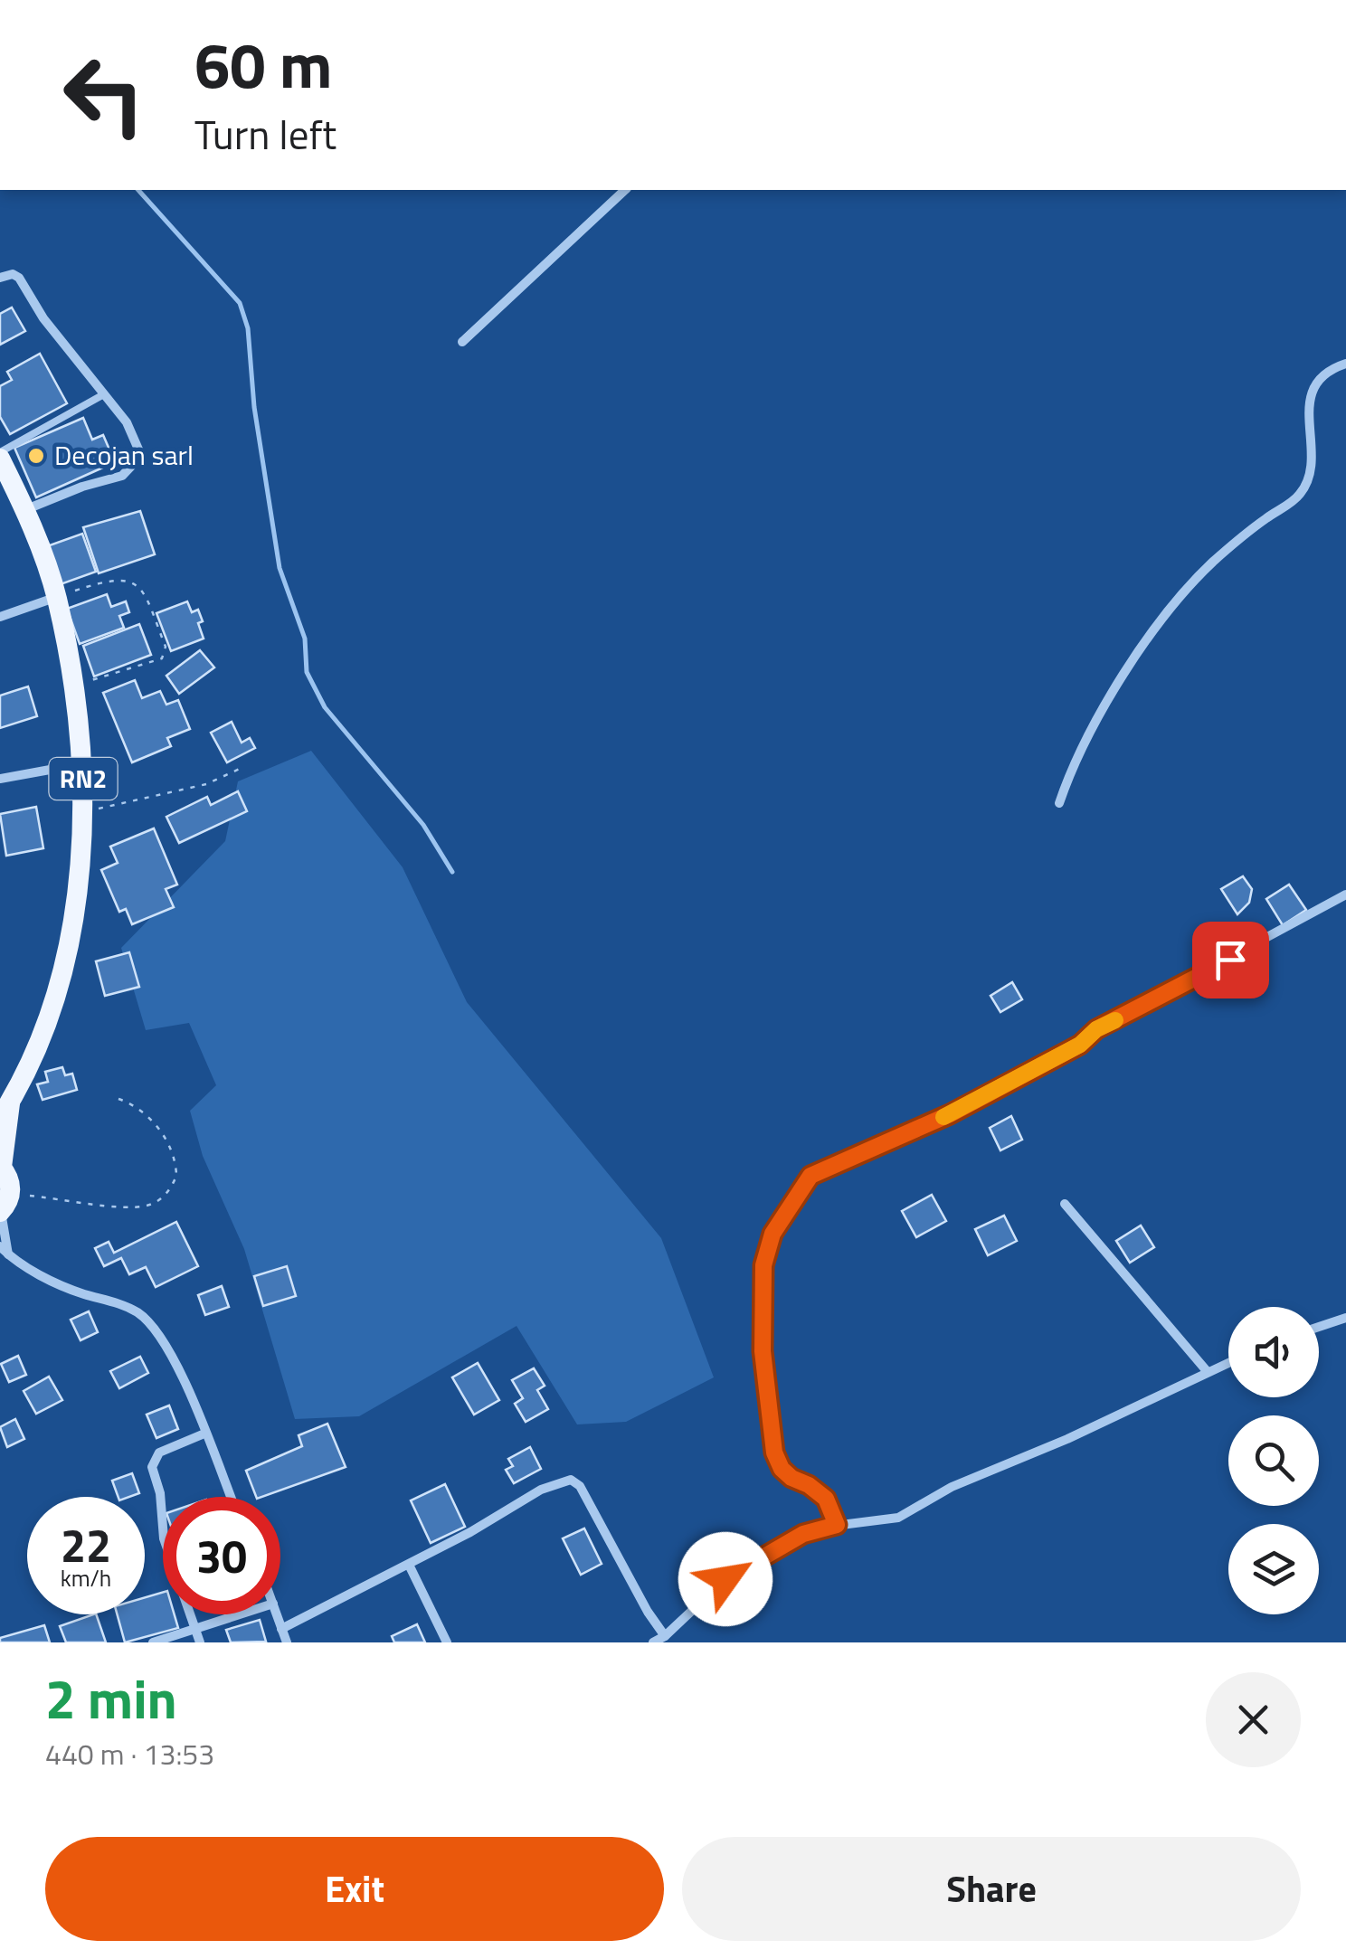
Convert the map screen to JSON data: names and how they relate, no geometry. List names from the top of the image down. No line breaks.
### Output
{"streets":{"main road":["RN2"]},"places":["Decojan sarl"],"page":{"turn":["60 m","Turn left"],"speed":"22 km/h","limit":"30","heading":["2 min","440 m · 13:53"],"buttons":["Exit","Share"]}}
